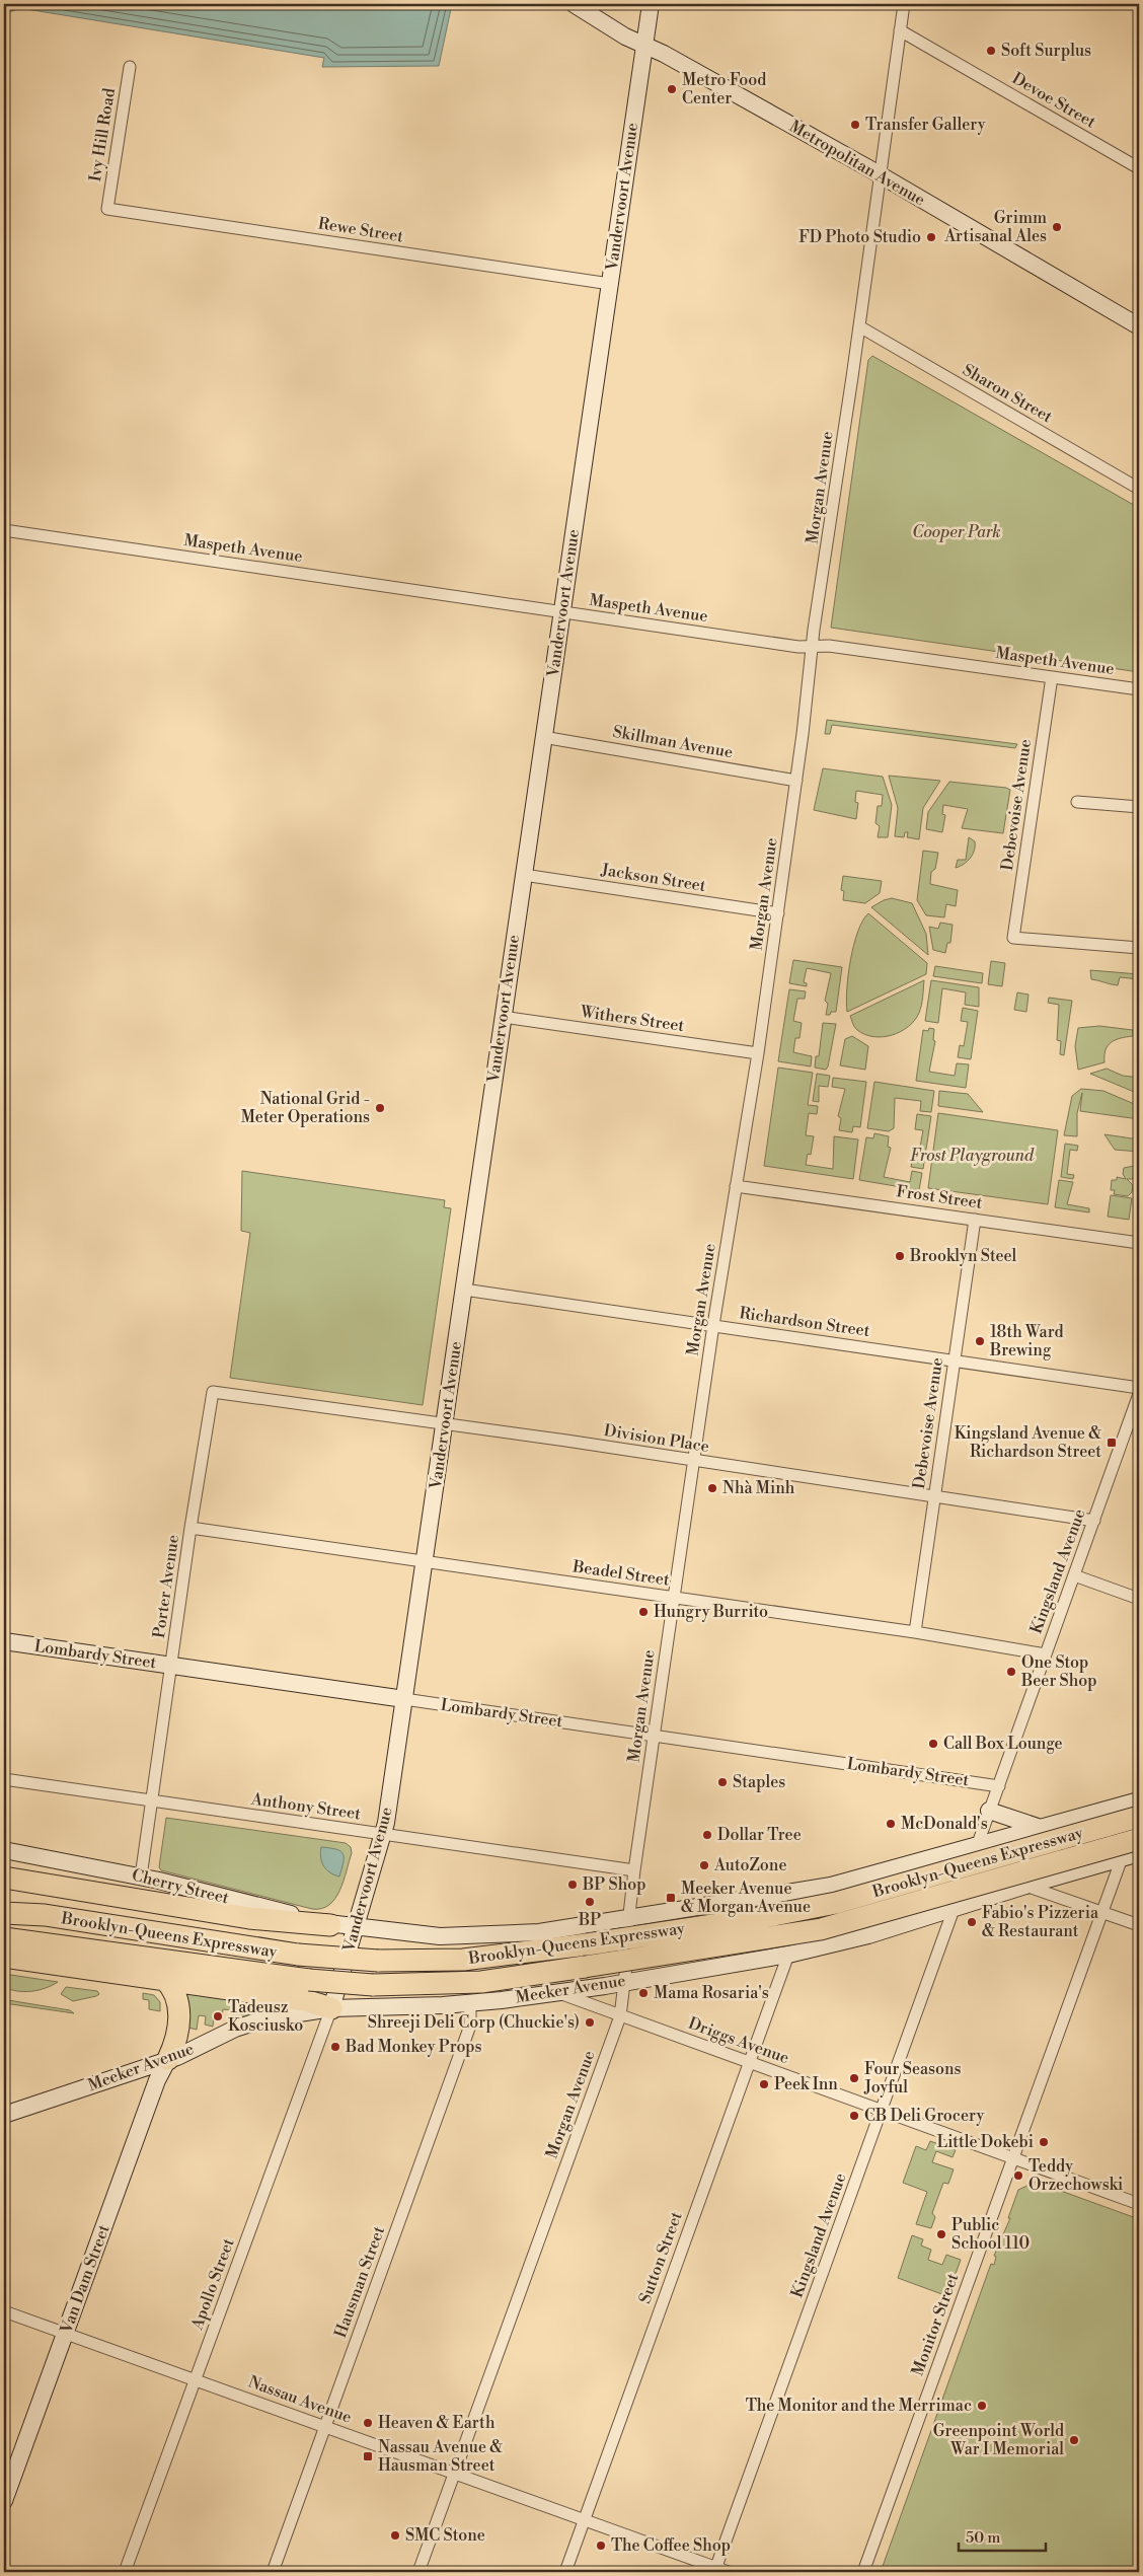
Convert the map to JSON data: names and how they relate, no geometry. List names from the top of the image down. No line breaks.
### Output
{"streets":{"highway":["Brooklyn-Queens Expressway"],"main road":["Metropolitan Avenue","Vandervoort Avenue","Lombardy Street","Cherry Street","Meeker Avenue","Van Dam Street"],"street":["Devoe Street","Ivy Hill Road","Rewe Street","Sharon Street","Morgan Avenue","Maspeth Avenue","Skillman Avenue","Debevoise Avenue","Jackson Street","Withers Street","Frost Street","Richardson Street","Division Place","Kingsland Avenue","Beadel Street","Porter Avenue","Anthony Street","Driggs Avenue","Sutton Street","Hausman Street","Apollo Street","Monitor Street","Nassau Avenue"]},"crossings":[["Devoe Street","Morgan Avenue"],["Ivy Hill Road","Rewe Street"],["Metropolitan Avenue","Vandervoort Avenue"],["Metropolitan Avenue","Morgan Avenue"],["Vandervoort Avenue","Rewe Street"],["Vandervoort Avenue","Maspeth Avenue"],["Vandervoort Avenue","Skillman Avenue"],["Vandervoort Avenue","Jackson Street"],["Vandervoort Avenue","Withers Street"],["Vandervoort Avenue","Richardson Street"],["Vandervoort Avenue","Division Place"],["Vandervoort Avenue","Beadel Street"],["Vandervoort Avenue","Lombardy Street"],["Vandervoort Avenue","Anthony Street"],["Vandervoort Avenue","Cherry Street"],["Vandervoort Avenue","Meeker Avenue"],["Vandervoort Avenue","Apollo Street"],["Sharon Street","Morgan Avenue"],["Morgan Avenue","Maspeth Avenue"],["Morgan Avenue","Skillman Avenue"],["Morgan Avenue","Jackson Street"],["Morgan Avenue","Withers Street"],["Morgan Avenue","Frost Street"],["Morgan Avenue","Richardson Street"],["Morgan Avenue","Division Place"],["Morgan Avenue","Beadel Street"],["Morgan Avenue","Lombardy Street"],["Morgan Avenue","Anthony Street"],["Morgan Avenue","Meeker Avenue"],["Morgan Avenue","Driggs Avenue"],["Morgan Avenue","Nassau Avenue"],["Maspeth Avenue","Debevoise Avenue"],["Debevoise Avenue","Frost Street"],["Debevoise Avenue","Richardson Street"],["Debevoise Avenue","Division Place"],["Debevoise Avenue","Beadel Street"],["Division Place","Kingsland Avenue"],["Division Place","Porter Avenue"],["Kingsland Avenue","Beadel Street"],["Kingsland Avenue","Lombardy Street"],["Kingsland Avenue","Meeker Avenue"],["Kingsland Avenue","Driggs Avenue"],["Kingsland Avenue","Nassau Avenue"],["Beadel Street","Porter Avenue"],["Porter Avenue","Lombardy Street"],["Porter Avenue","Anthony Street"],["Porter Avenue","Cherry Street"],["Meeker Avenue","Driggs Avenue"],["Meeker Avenue","Sutton Street"],["Meeker Avenue","Van Dam Street"],["Meeker Avenue","Hausman Street"],["Meeker Avenue","Apollo Street"],["Meeker Avenue","Monitor Street"],["Driggs Avenue","Sutton Street"],["Driggs Avenue","Monitor Street"],["Sutton Street","Nassau Avenue"],["Van Dam Street","Nassau Avenue"],["Hausman Street","Nassau Avenue"],["Apollo Street","Nassau Avenue"]],"parks":["Cooper Park","Frost Playground"],"places":{"other":["Soft Surplus","Metro Food Center","Transfer Gallery","Grimm Artisanal Ales","FD Photo Studio","National Grid - Meter Operations","Brooklyn Steel","18th Ward Brewing","Nhà Minh","Hungry Burrito","One Stop Beer Shop","Call Box Lounge","Staples","McDonald's","Dollar Tree","AutoZone","BP Shop","BP","Fabio's Pizzeria & Restaurant","Mama Rosaria's","Tadeusz Kosciusko","Shreeji Deli Corp (Chuckie's)","Bad Monkey Props","Four Seasons Joyful","Peek Inn","CB Deli Grocery","Little Dokebi","Teddy Orzechowski","Public School 110","The Monitor and the Merrimac","Heaven & Earth","Greenpoint World War I Memorial","SMC Stone","The Coffee Shop"],"transit":["Kingsland Avenue & Richardson Street","Meeker Avenue & Morgan Avenue","Nassau Avenue & Hausman Street"]},"scale_bar":"50 m"}
